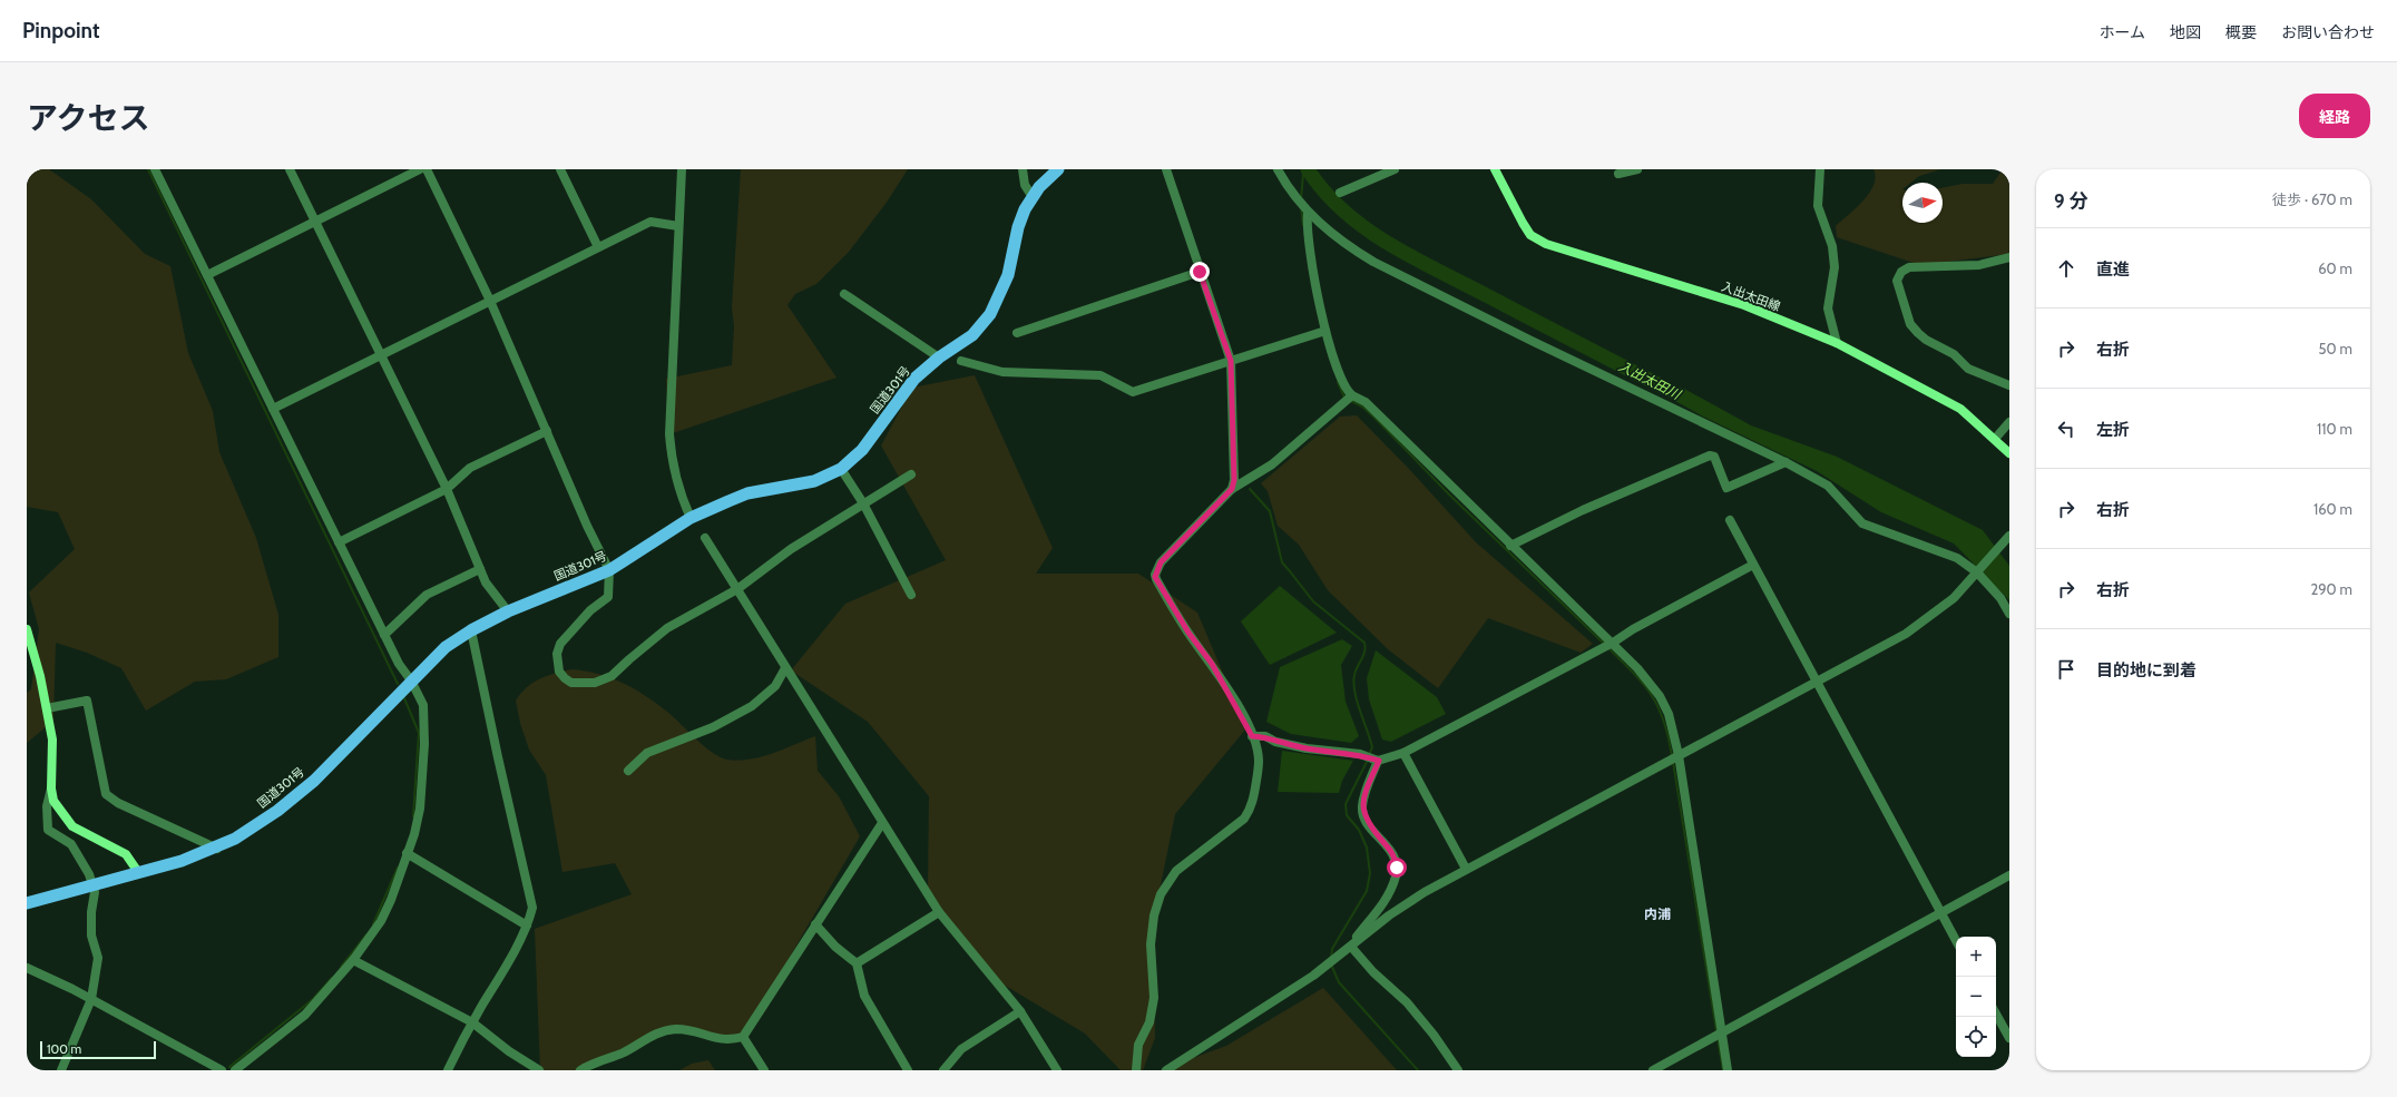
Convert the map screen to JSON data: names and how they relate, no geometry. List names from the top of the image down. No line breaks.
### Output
{"streets":{"highway":["国道301号"],"main road":["入出太田線"]},"districts":["内浦"],"water":["入出太田川"],"scale_bar":"100 m","north":"right","page":{"header":"Pinpoint","nav":["ホーム","地図","概要","お問い合わせ"],"title":"アクセス","buttons":"経路","heading":["9 分","徒歩 · 670 m"],"list":[["直進","60 m"],["右折","50 m"],["左折","110 m"],["右折","160 m"],["右折","290 m"],"目的地に到着"],"map_buttons":["+","−"],"scale":"100 m"}}
